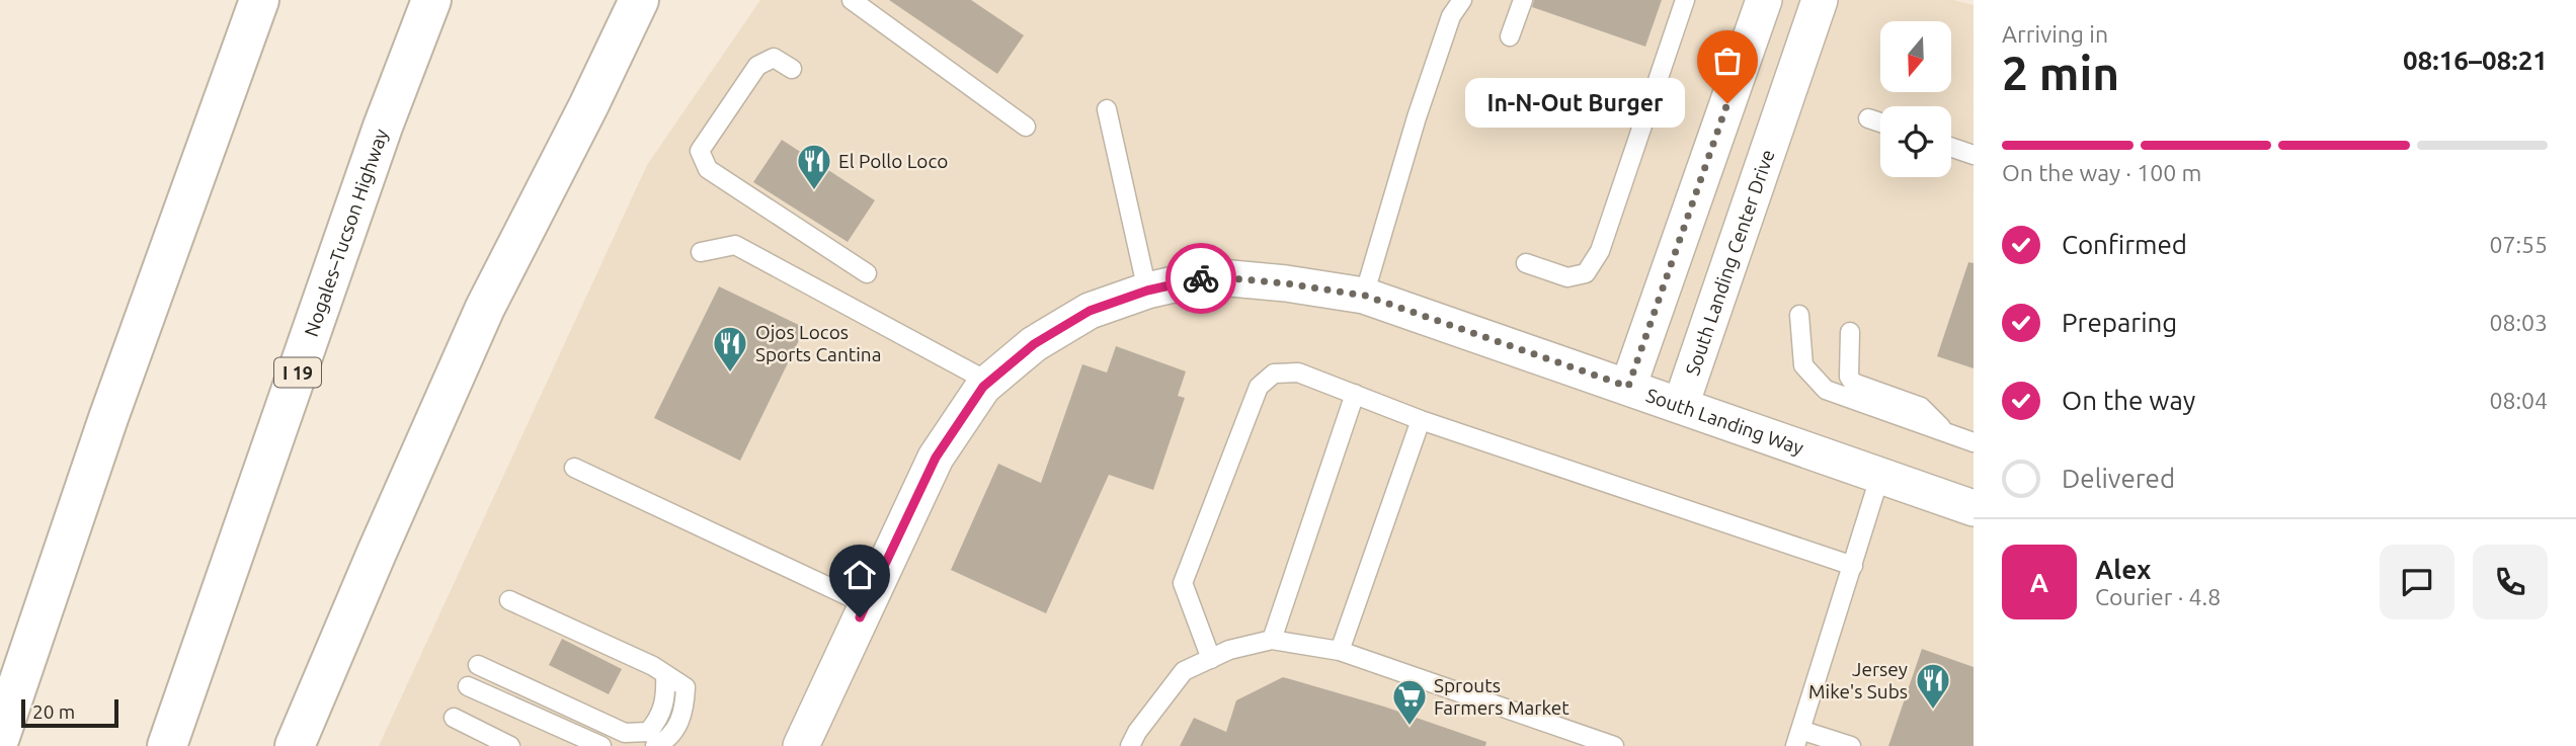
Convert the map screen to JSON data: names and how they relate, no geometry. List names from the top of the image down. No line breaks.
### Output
{"streets":{"main road":["Nogales–Tucson Highway","I 19"],"street":["South Landing Center Drive","South Landing Way"]},"crossings":[["South Landing Center Drive","South Landing Way"]],"places":{"other":["In-N-Out Burger"],"restaurant":["El Pollo Loco","Ojos Locos Sports Cantina","Jersey Mike's Subs"],"supermarket":["Sprouts Farmers Market"]},"scale_bar":"20 m","north":"bottom","page":{"heading":["2 min","Arriving in","08:16–08:21"],"panel":["Alex","Courier · 4.8"],"bubble":"In-N-Out Burger","bar":"On the way · 100 m","list":[["Confirmed","07:55"],["Preparing","08:03"],["On the way","08:04"],"Delivered"],"round":"A","scale":"20 m"}}
